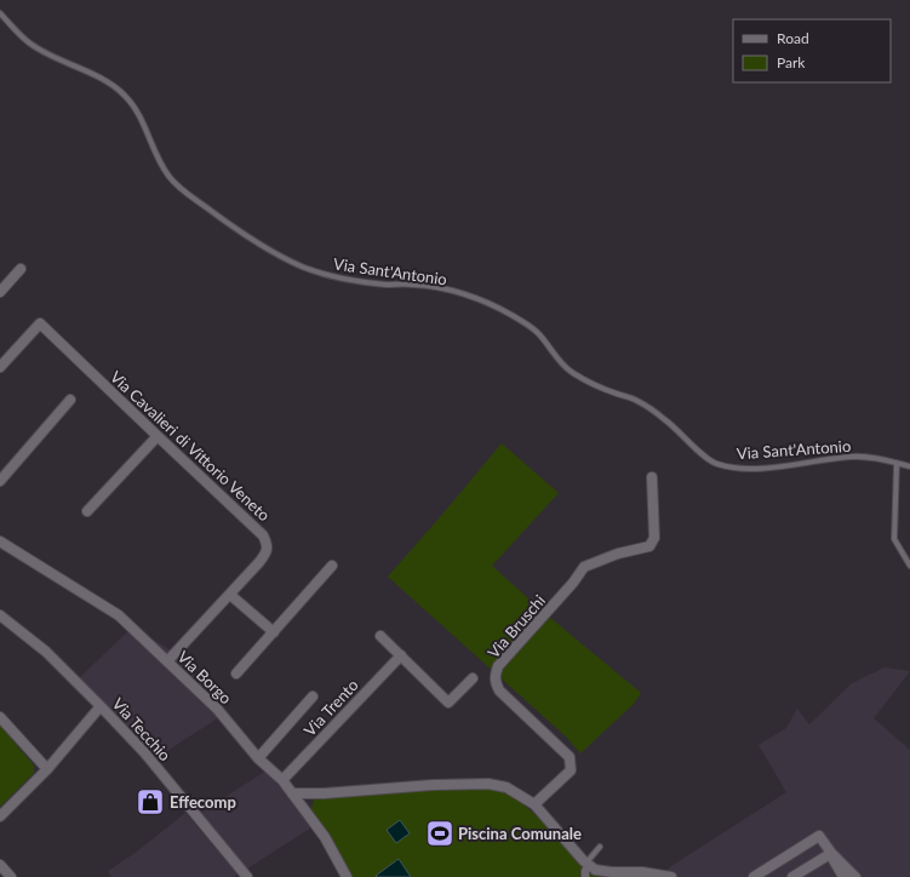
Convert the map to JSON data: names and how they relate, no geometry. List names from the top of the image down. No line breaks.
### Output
{"streets":{"street":["Via Cavalieri di Vittorio Veneto","Via Bruschi","Via Borgo","Via Trento","Via Tecchio"],"lane":["Via Sant'Antonio"]},"crossings":[["Via Cavalieri di Vittorio Veneto","Via Borgo"],["Via Borgo","Via Trento"]],"places":{"shop":["Effecomp"],"sports":["Piscina Comunale"]},"legend":["Road","Park"]}
